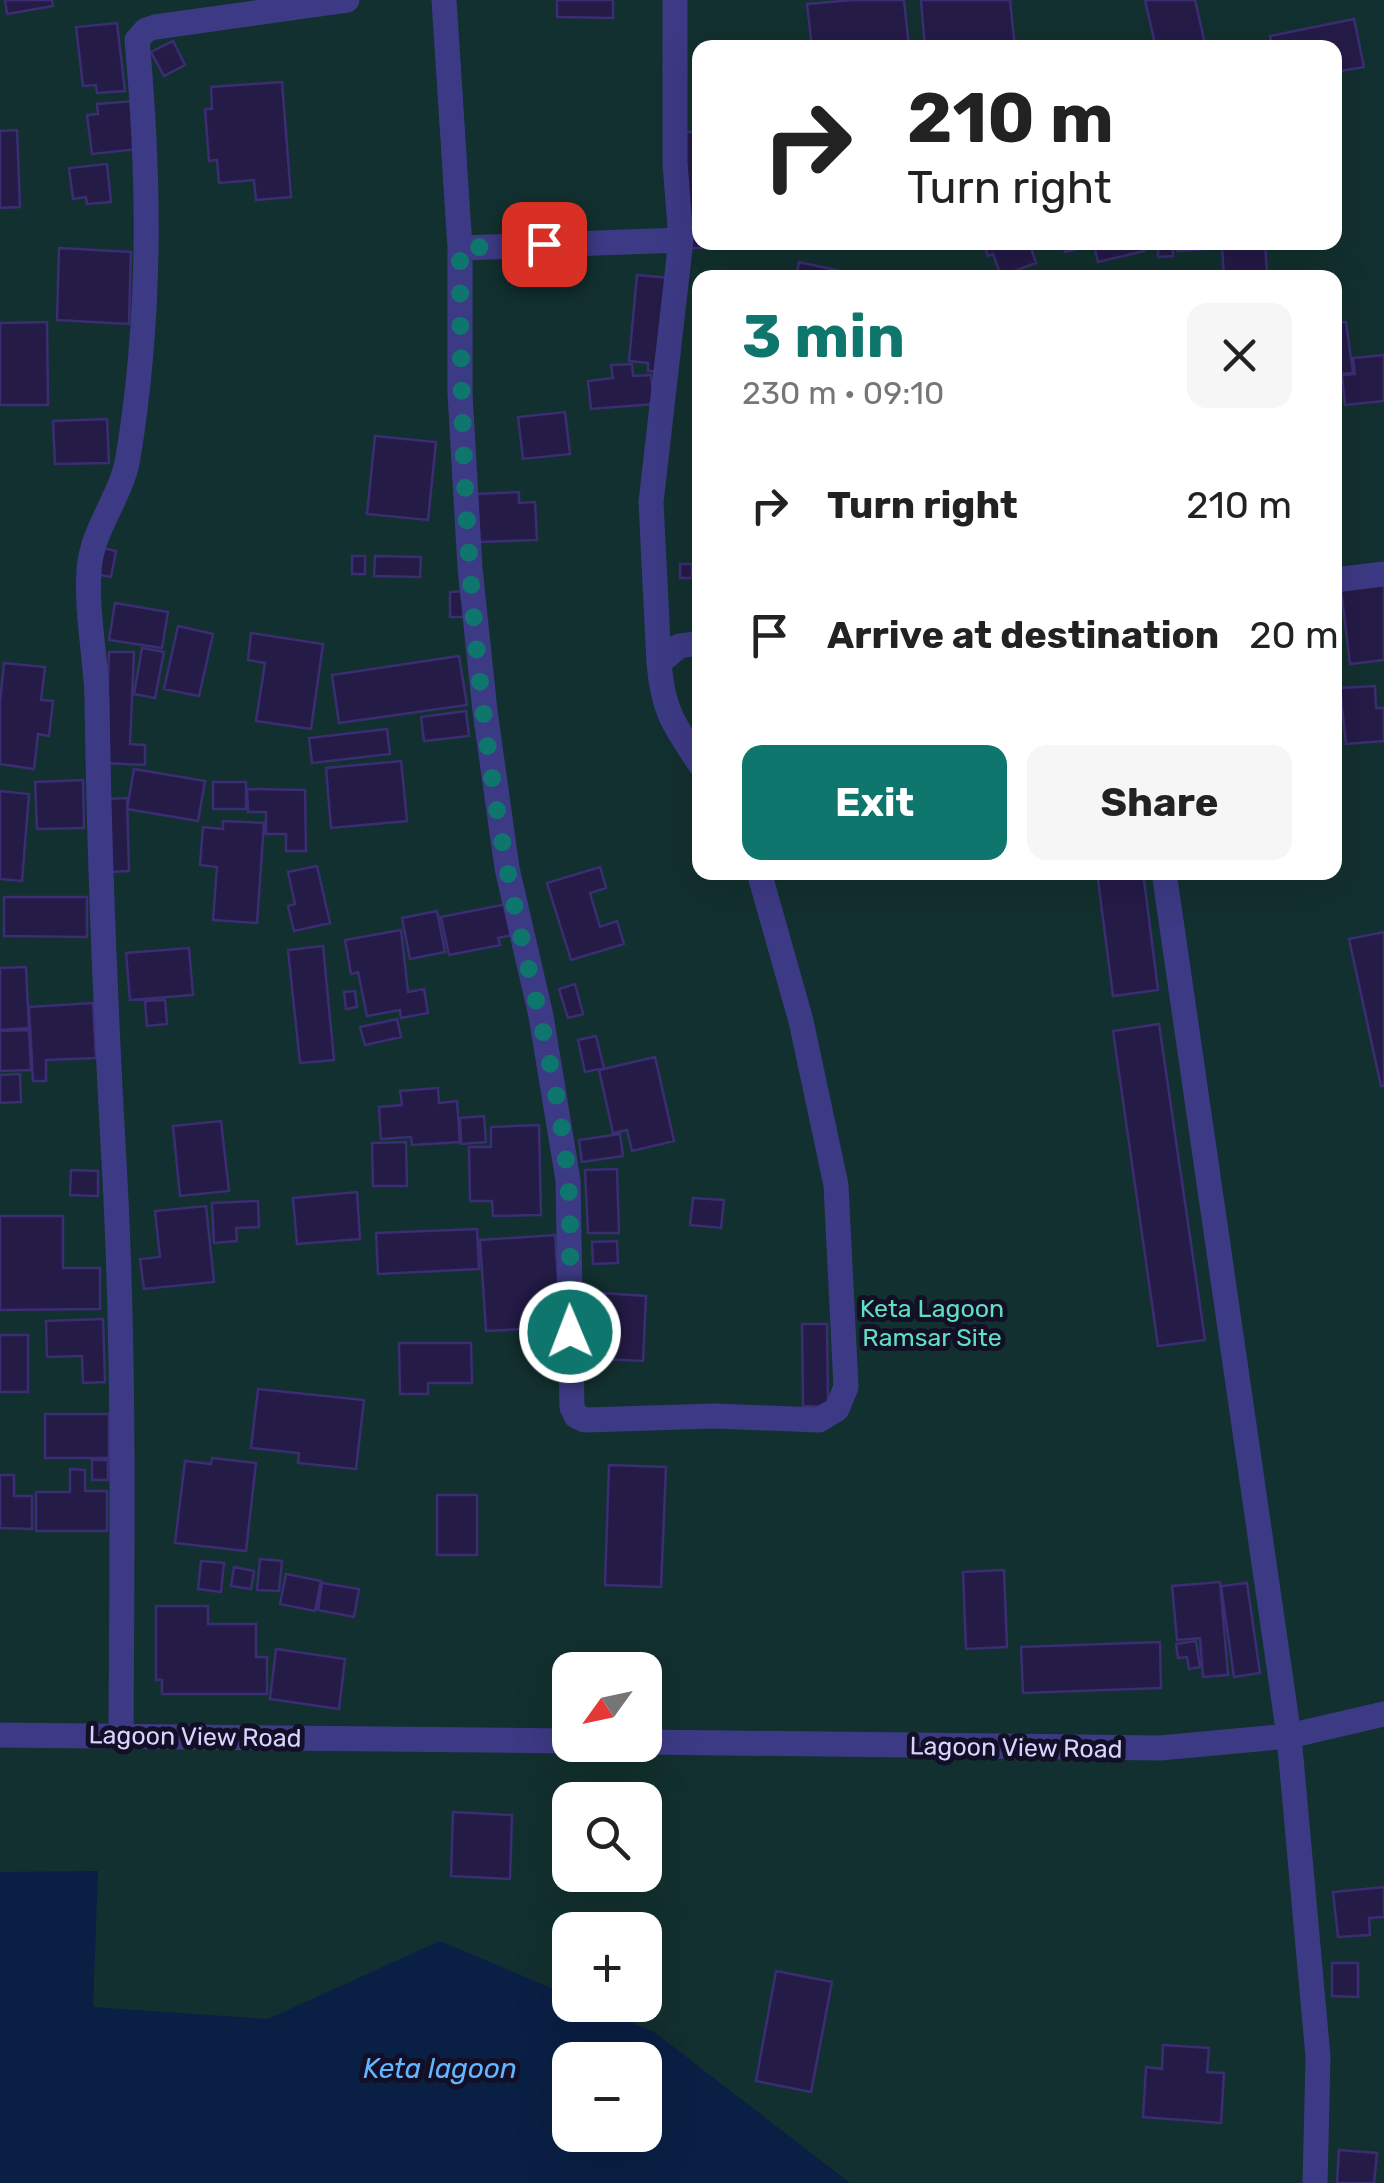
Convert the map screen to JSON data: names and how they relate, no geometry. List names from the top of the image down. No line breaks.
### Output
{"streets":{"street":["Lagoon View Road"]},"water":["Keta lagoon"],"parks":["Keta Lagoon Ramsar Site"],"north":"bottom left","page":{"turn":["210 m","Turn right"],"heading":["3 min","230 m · 09:10"],"list":[{"name":"Turn right","value":"210 m"},{"name":"Arrive at destination","value":"20 m"}],"buttons":["Exit","Share"],"map_buttons":["+","−"]}}
